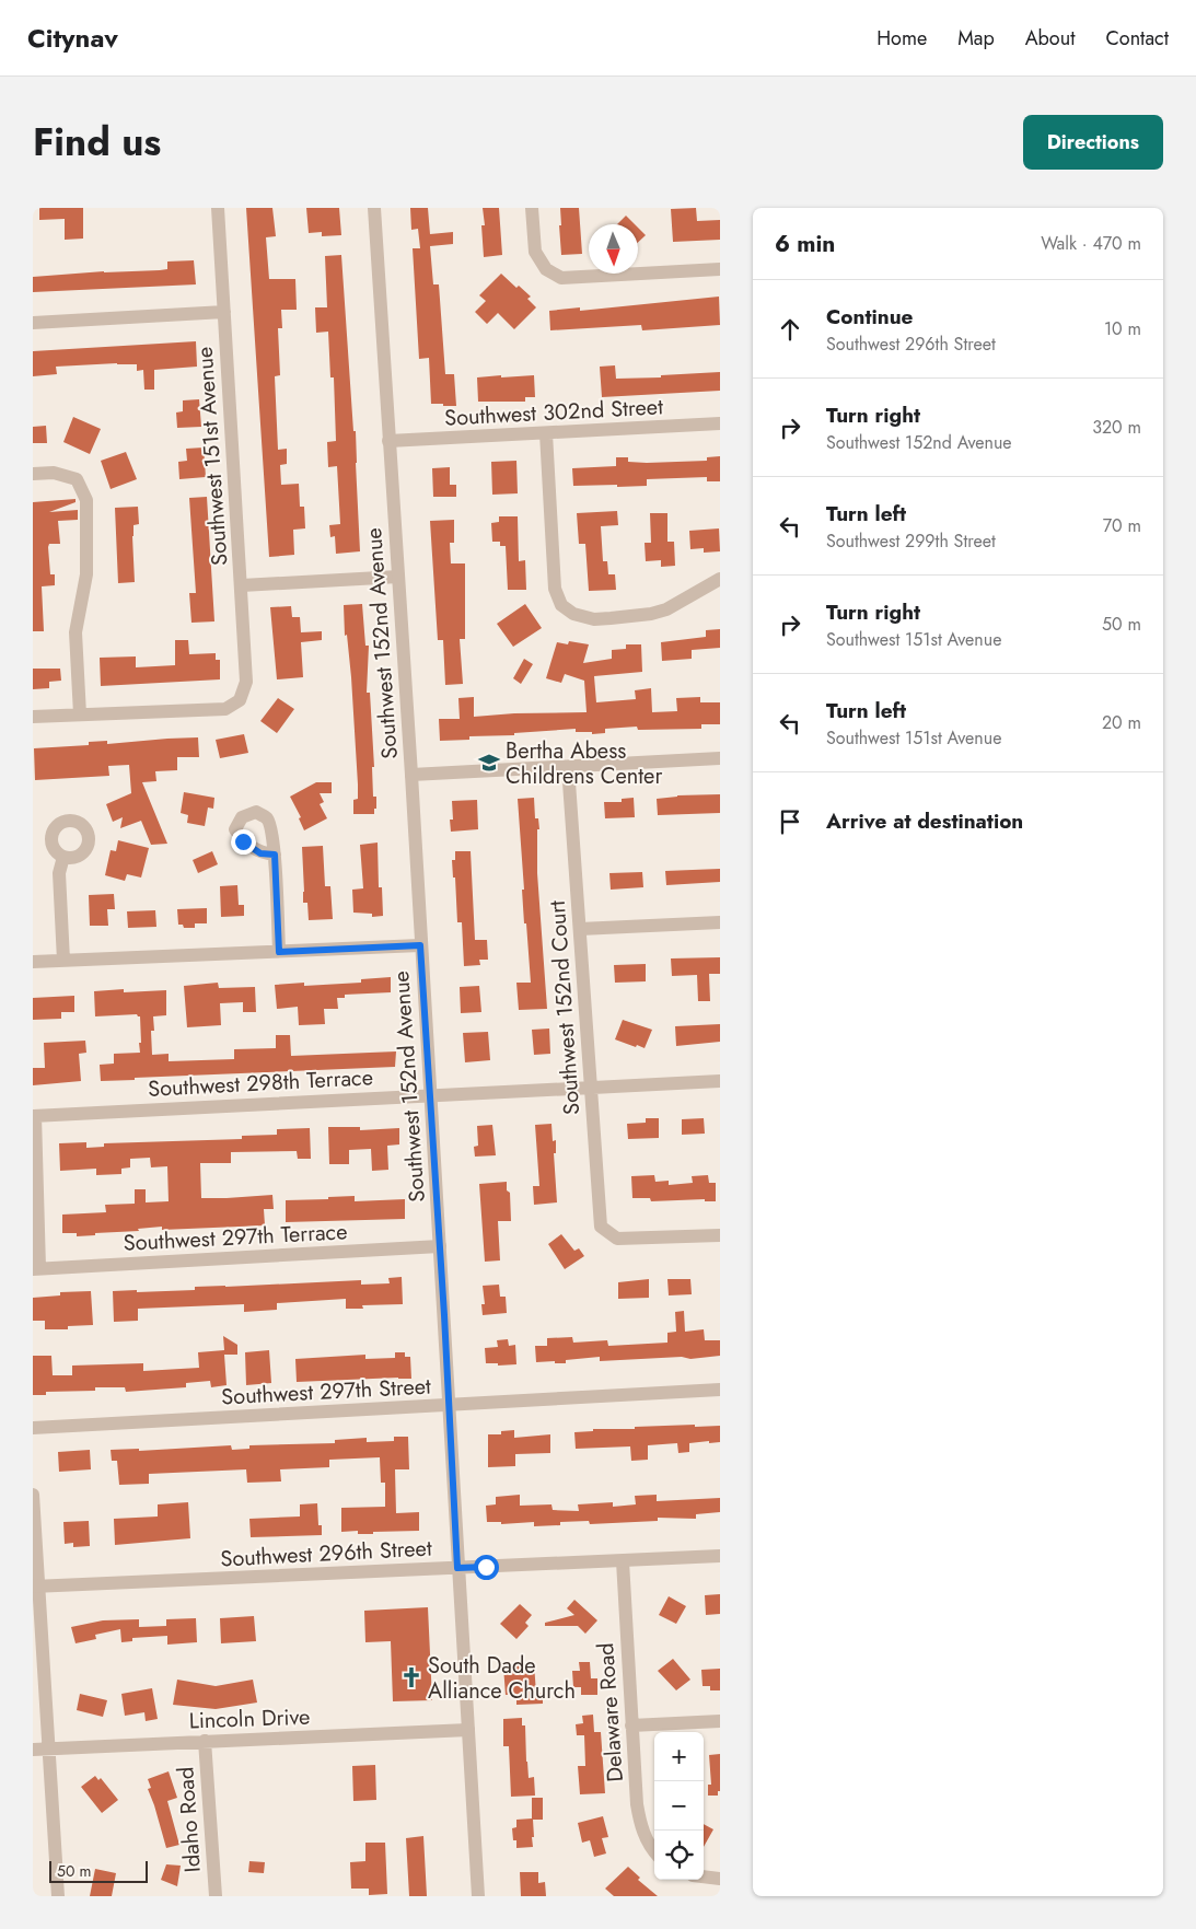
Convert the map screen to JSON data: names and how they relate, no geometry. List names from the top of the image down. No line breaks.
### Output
{"streets":{"street":["Southwest 302nd Street","Southwest 151st Avenue","Southwest 152nd Avenue","Southwest 152nd Court","Southwest 298th Terrace","Southwest 297th Terrace","Southwest 297th Street","Southwest 296th Street","Delaware Road","Lincoln Drive","Idaho Road"]},"crossings":[["Southwest 302nd Street","Southwest 152nd Avenue"],["Southwest 152nd Avenue","Southwest 298th Terrace"],["Southwest 152nd Avenue","Southwest 297th Terrace"],["Southwest 152nd Avenue","Southwest 297th Street"],["Southwest 152nd Avenue","Southwest 296th Street"],["Southwest 152nd Avenue","Lincoln Drive"],["Southwest 152nd Court","Southwest 298th Terrace"],["Southwest 296th Street","Delaware Road"],["Lincoln Drive","Idaho Road"]],"places":{"school or university":["Bertha Abess Childrens Center"],"church":["South Dade Alliance Church"]},"scale_bar":"50 m","north":"bottom","page":{"header":"Citynav","nav":["Home","Map","About","Contact"],"title":"Find us","buttons":"Directions","heading":["6 min","Walk · 470 m"],"list":[["Continue","Southwest 296th Street","10 m"],["Turn right","Southwest 152nd Avenue","320 m"],["Turn left","Southwest 299th Street","70 m"],["Turn right","Southwest 151st Avenue","50 m"],["Turn left","Southwest 151st Avenue","20 m"],"Arrive at destination"],"map_buttons":["+","−"],"scale":"50 m"}}
